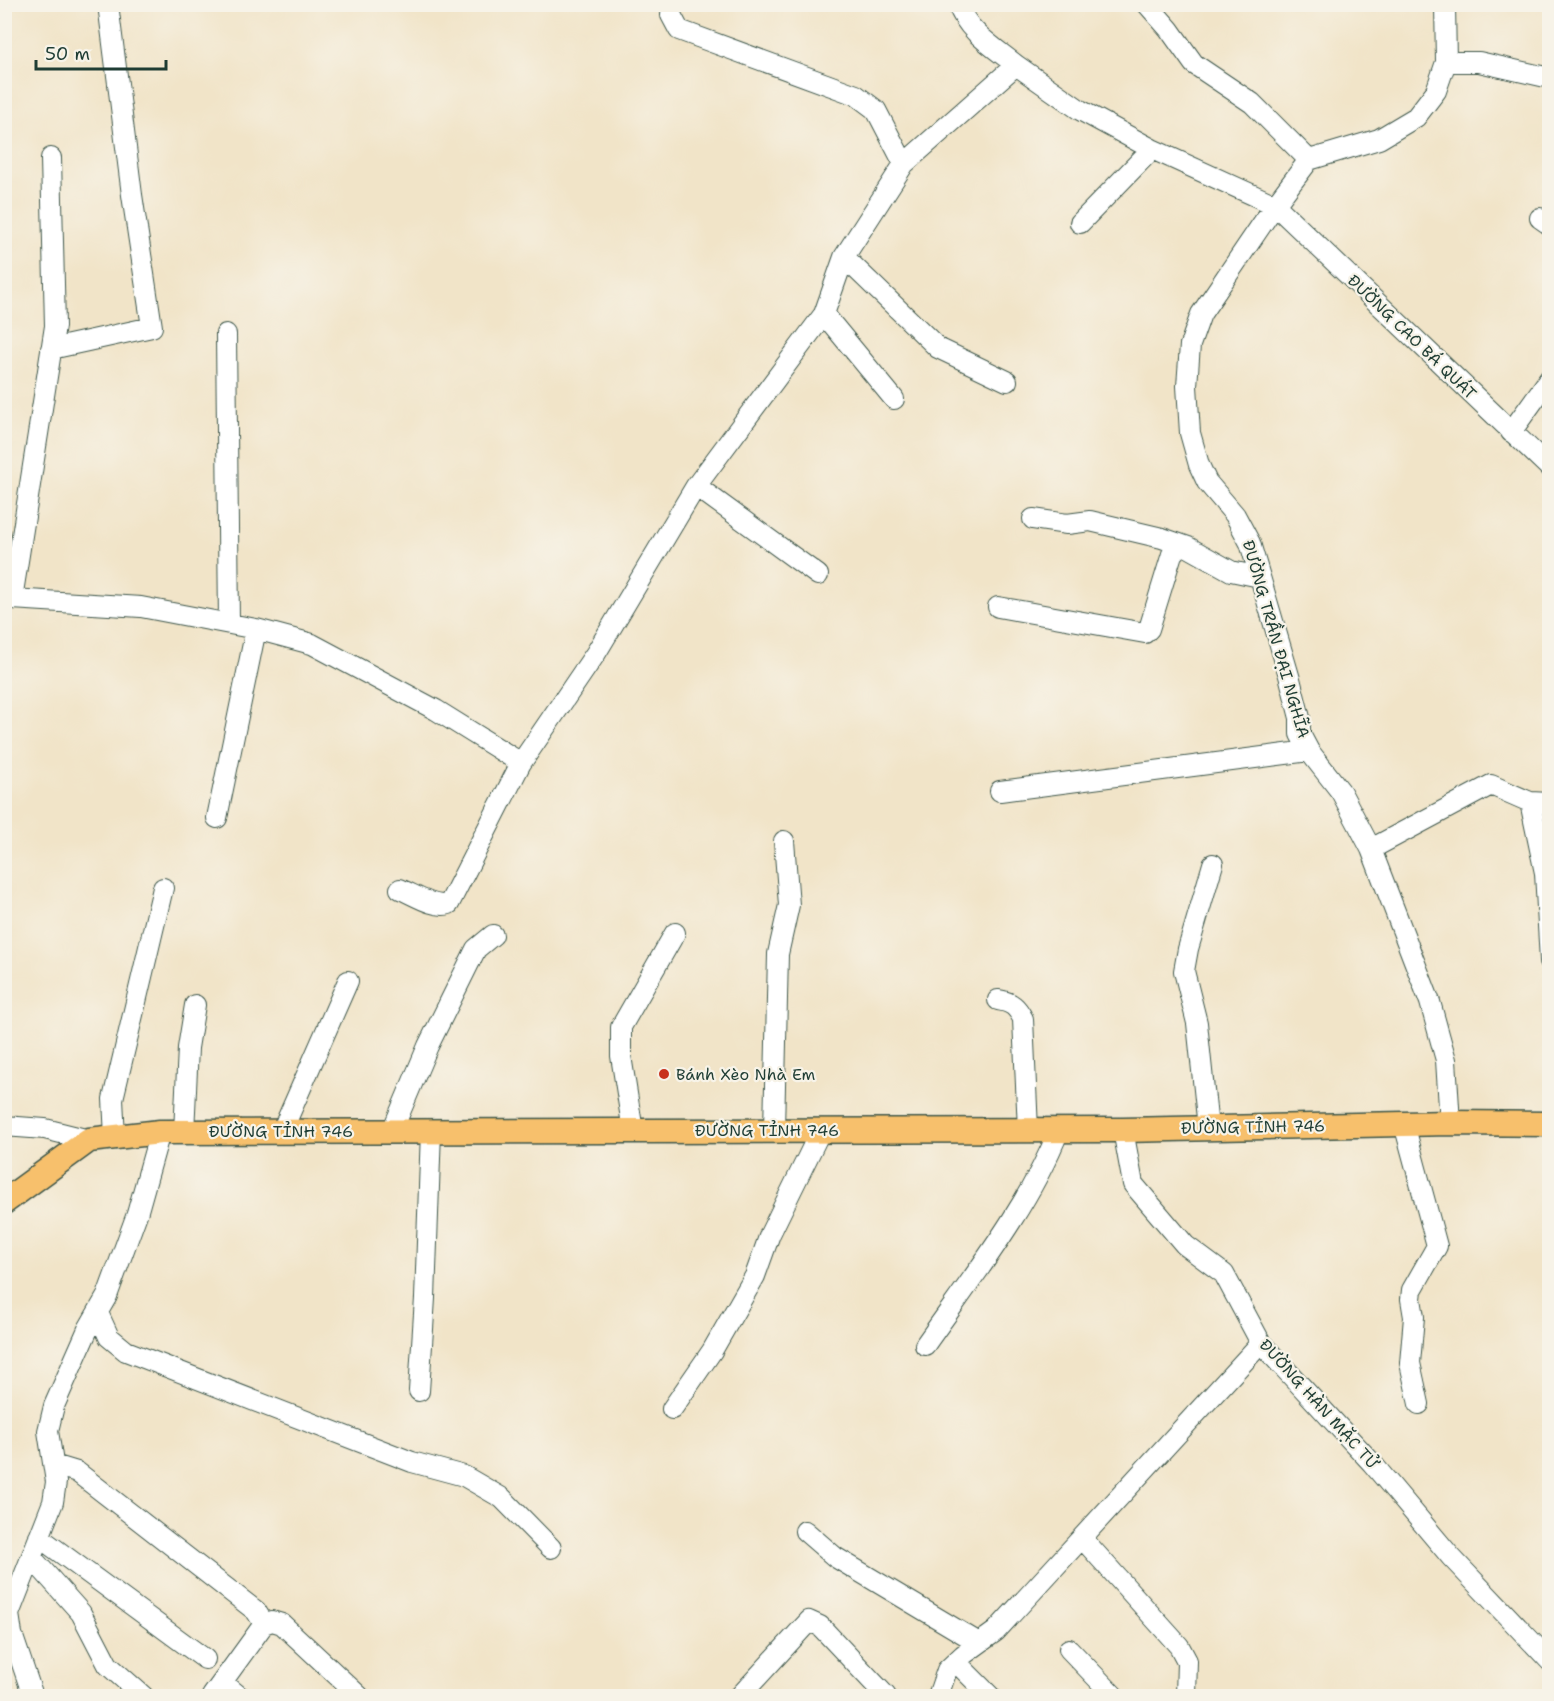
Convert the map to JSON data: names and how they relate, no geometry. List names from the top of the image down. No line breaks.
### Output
{"streets":{"main road":["ĐƯỜNG TỈNH 746"],"street":["ĐƯỜNG CAO BÁ QUÁT","ĐƯỜNG TRẦN ĐẠI NGHĨA","ĐƯỜNG HÀN MẶC TỬ"]},"crossings":[["ĐƯỜNG CAO BÁ QUÁT","ĐƯỜNG TRẦN ĐẠI NGHĨA"],["ĐƯỜNG TRẦN ĐẠI NGHĨA","ĐƯỜNG TỈNH 746"],["ĐƯỜNG TỈNH 746","ĐƯỜNG HÀN MẶC TỬ"]],"places":["Bánh Xèo Nhà Em"],"scale_bar":"50 m"}
